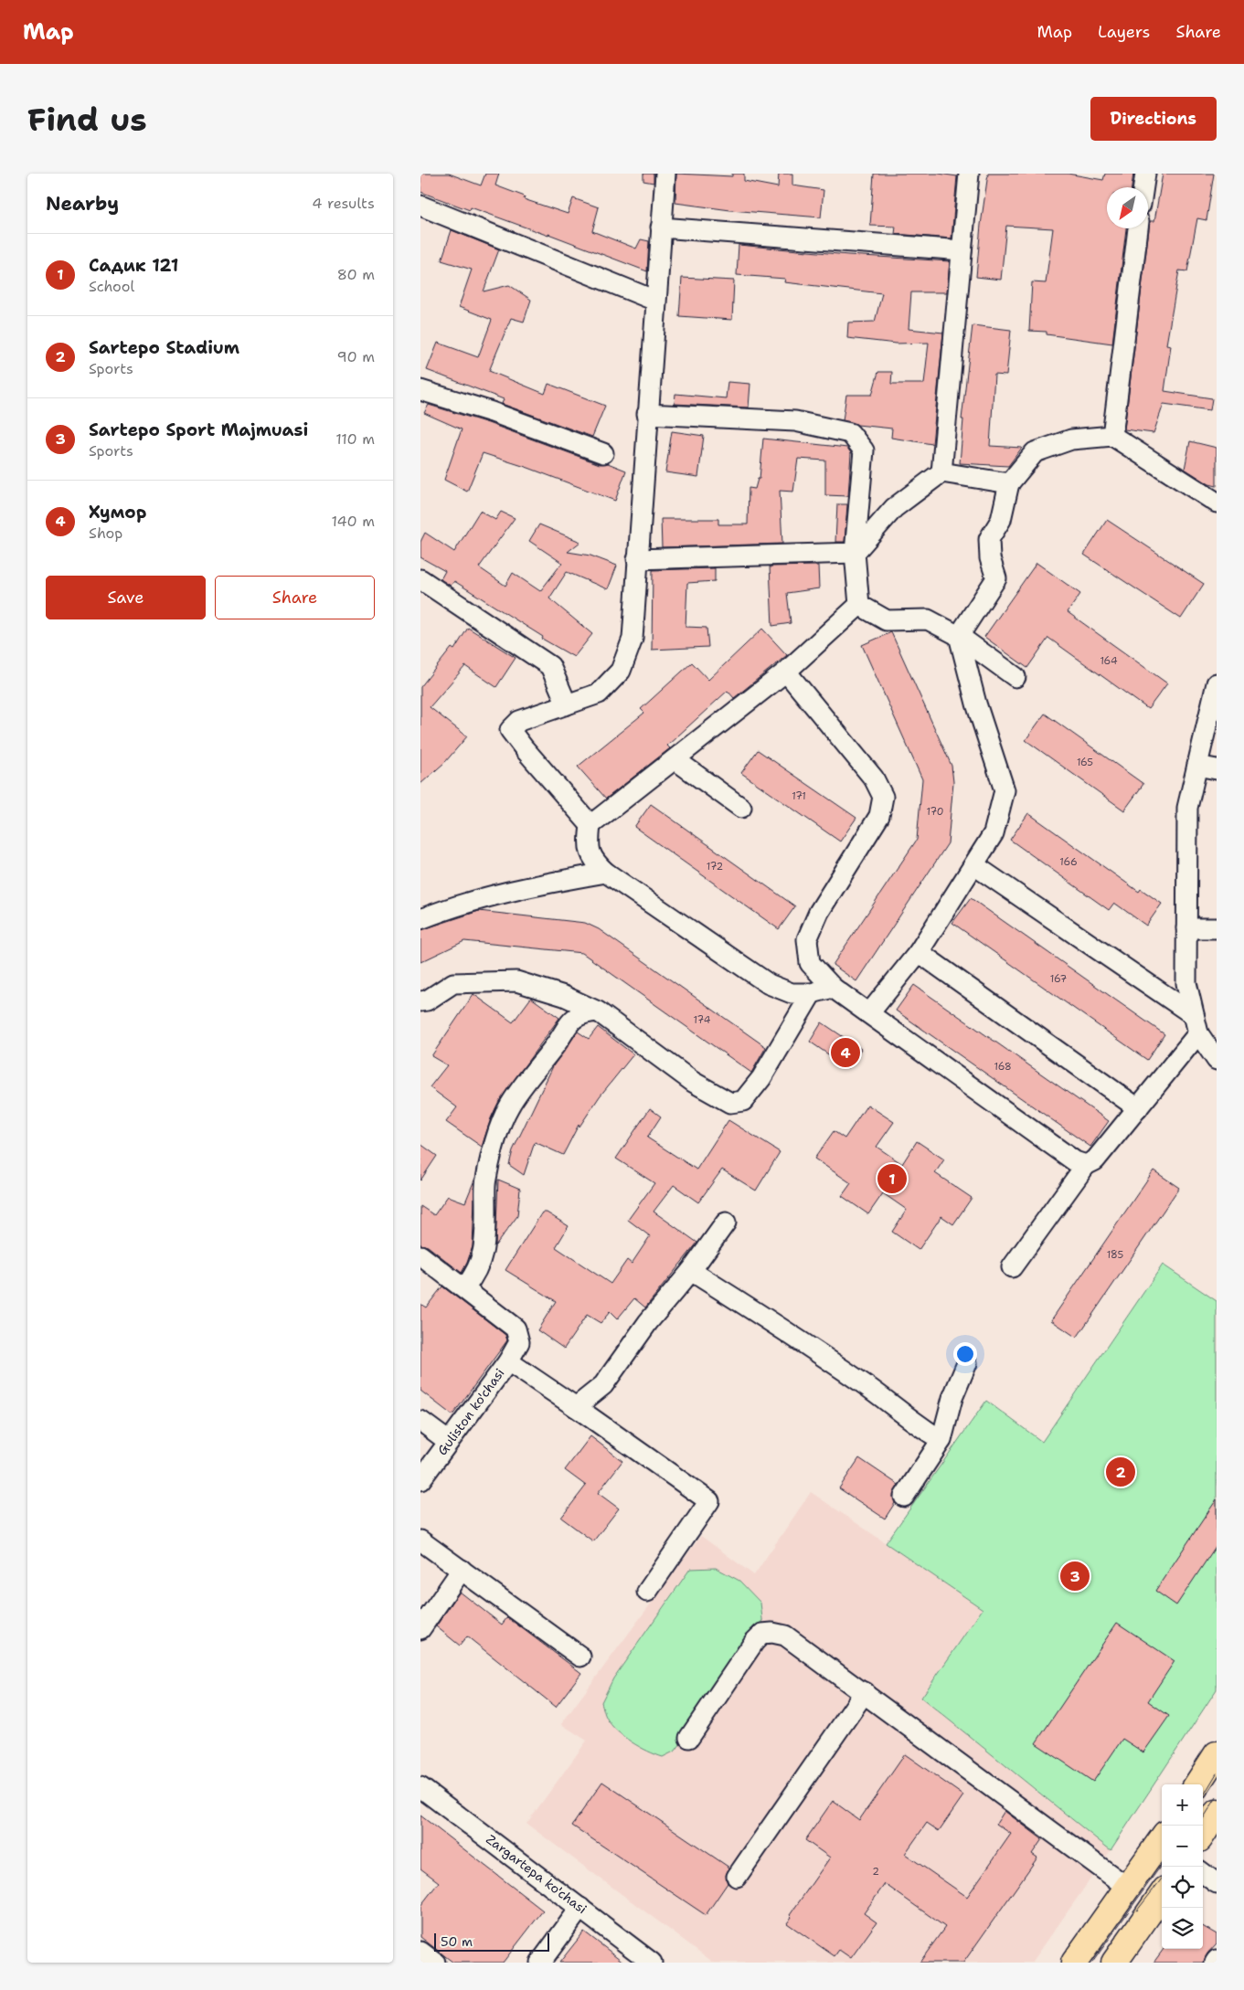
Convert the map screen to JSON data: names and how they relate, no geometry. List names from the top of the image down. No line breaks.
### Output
{"streets":{"street":["Guliston ko'chasi","Zargartepa ko'chasi"]},"house_numbers":["164","165","171","170","166","172","167","174","168","185","2"],"scale_bar":"50 m","north":"bottom left","page":{"header":"Map","nav":["Map","Layers","Share"],"buttons":["Directions",["Save","Share"]],"title":"Find us","heading":["Nearby","4 results"],"list":[{"mark":"1","name":"Садик 121","note":"School","value":"80 m"},{"mark":"2","name":"Sartepo Stadium","note":"Sports","value":"90 m"},{"mark":"3","name":"Sartepo Sport Majmuasi","note":"Sports","value":"110 m"},{"mark":"4","name":"Хумор","note":"Shop","value":"140 m"}],"pins":["4","1","2","3"],"map_buttons":["+","−"],"scale":"50 m"}}
